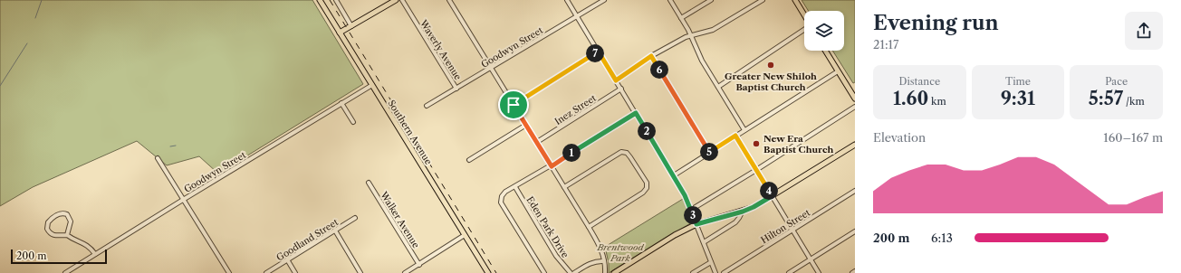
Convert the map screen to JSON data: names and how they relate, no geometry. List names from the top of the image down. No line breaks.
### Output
{"streets":{"main road":["Southern Avenue"],"street":["Goodwyn Street","Waverly Avenue","Inez Street","Walker Avenue","Hilton Street","Eden Park Drive","Goodland Street"]},"crossings":[["Goodwyn Street","Waverly Avenue"],["Goodwyn Street","Southern Avenue"]],"parks":["Brentwood Park"],"places":["Greater New Shiloh Baptist Church","New Era Baptist Church"],"scale_bar":"200 m","page":{"heading":["Evening run","21:17"],"pins":["7","6","2","5","1","4","3"],"stats":[["Distance","1.60 km"],["Time","9:31"],["Pace","5:57 /km"]],"chart":["Elevation","160–167 m"],"list":[{"name":"200 m","note":"6:13"}],"scale":"200 m"}}
